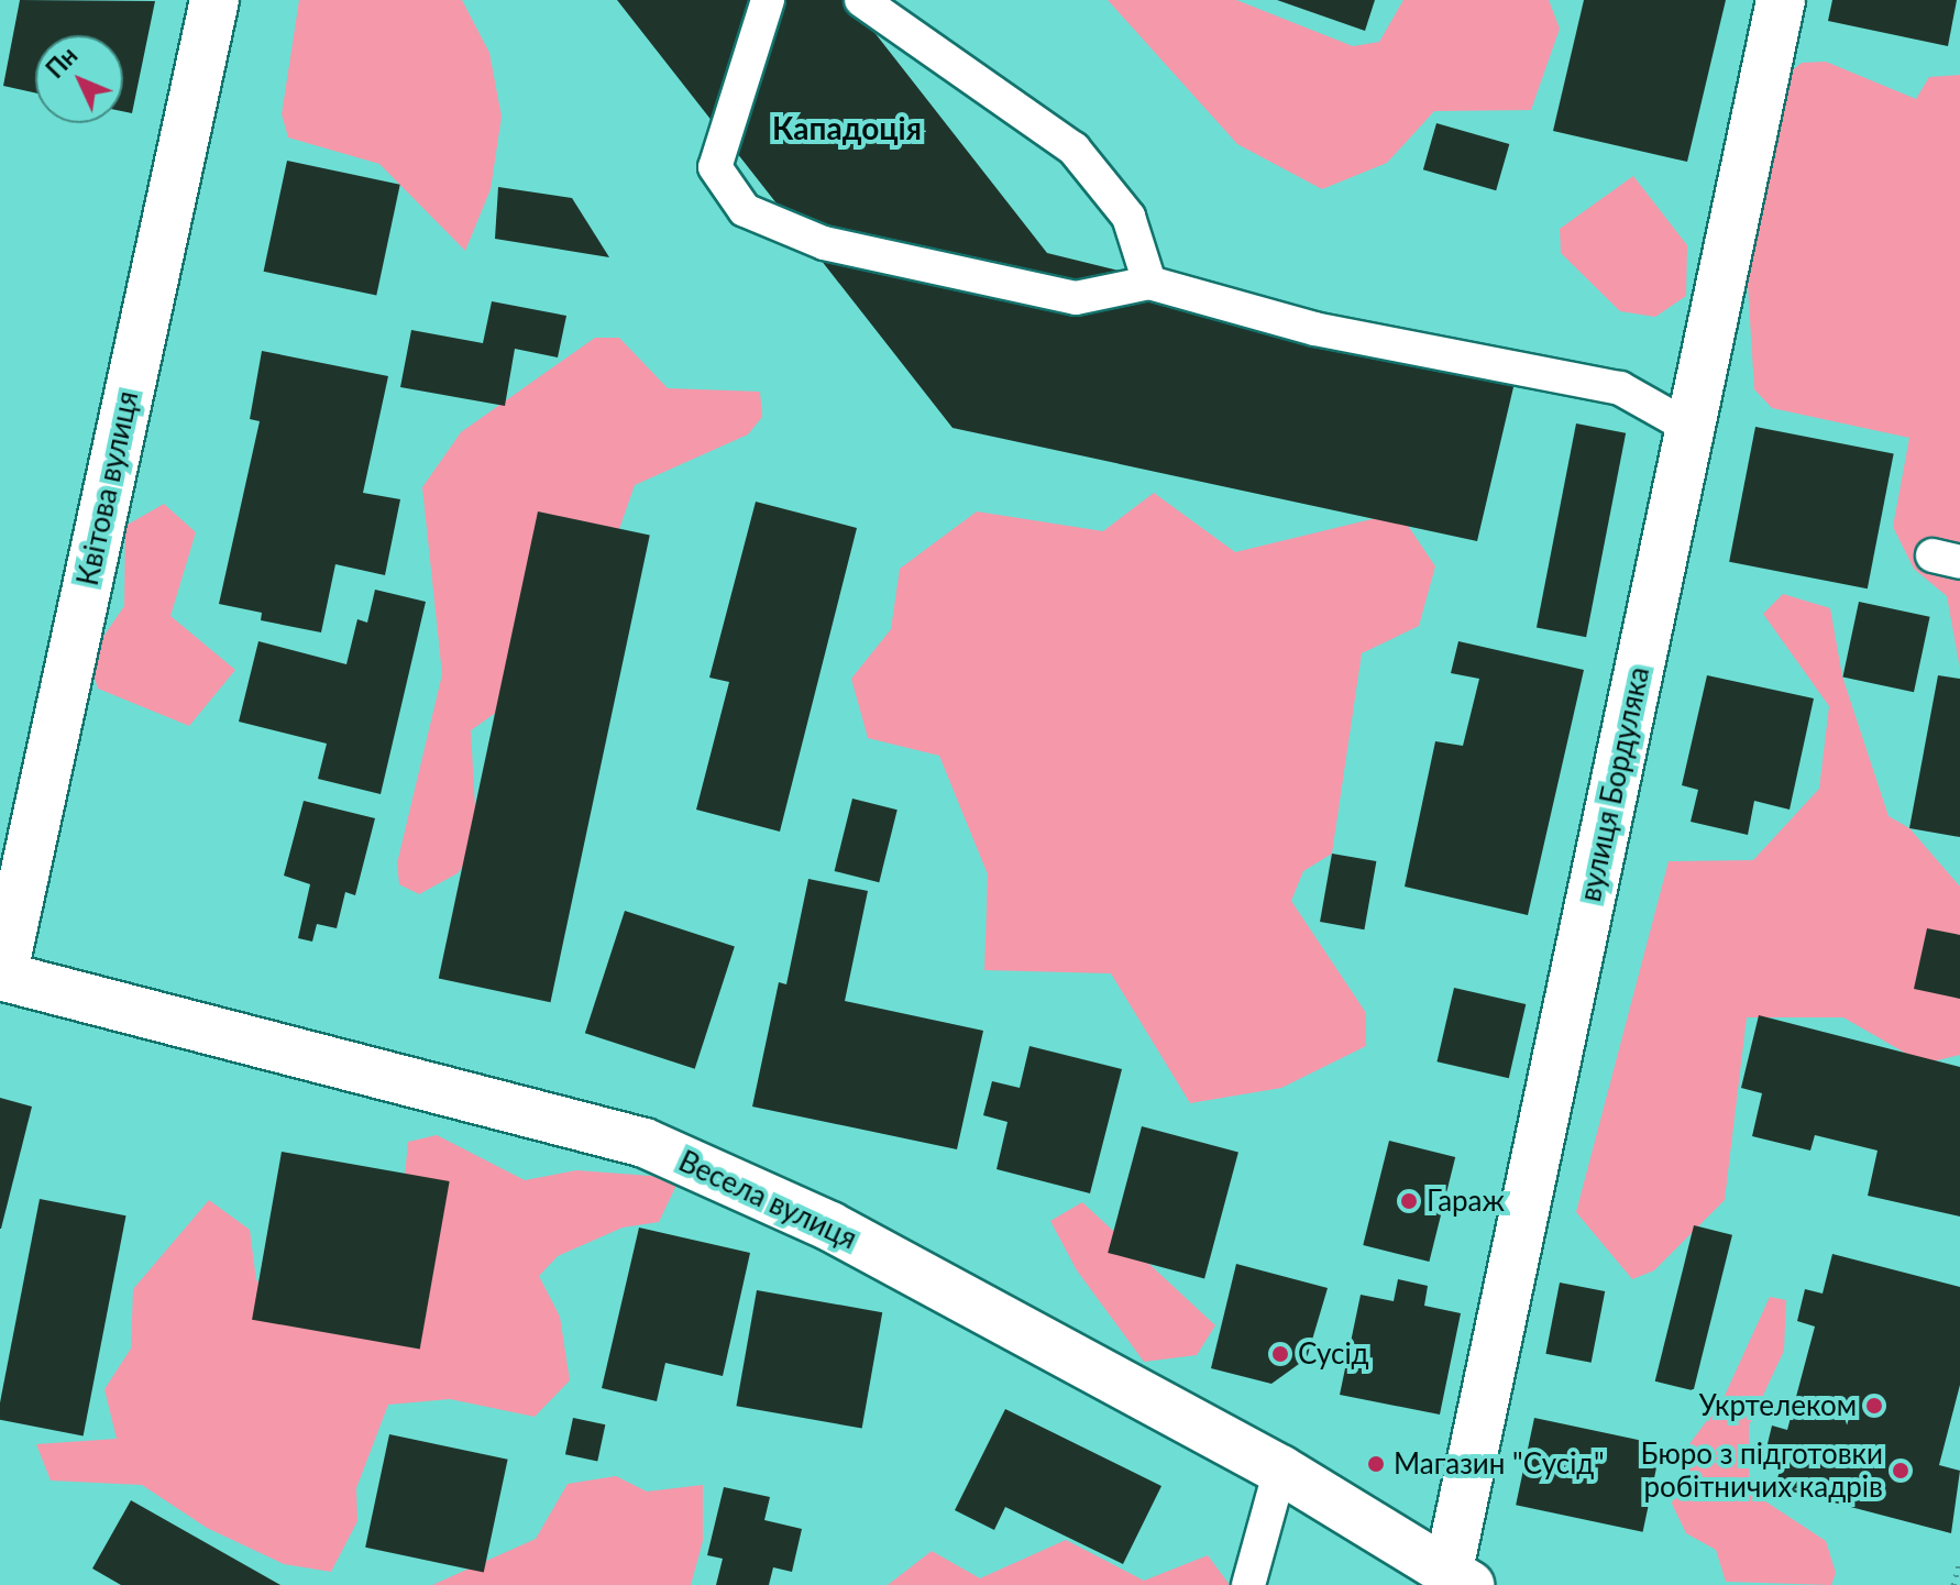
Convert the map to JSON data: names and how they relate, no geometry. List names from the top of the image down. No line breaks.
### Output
{"streets":{"street":["Квітова вулиця","вулиця Бордуляка","Весела вулиця"]},"crossings":[["Квітова вулиця","Весела вулиця"],["вулиця Бордуляка","Весела вулиця"]],"districts":["Кападоція"],"places":["Гараж","Сусід","Укртелеком","Магазин \"Сусід\"","Бюро з підготовки робітничих кадрів"],"north":"top left"}
